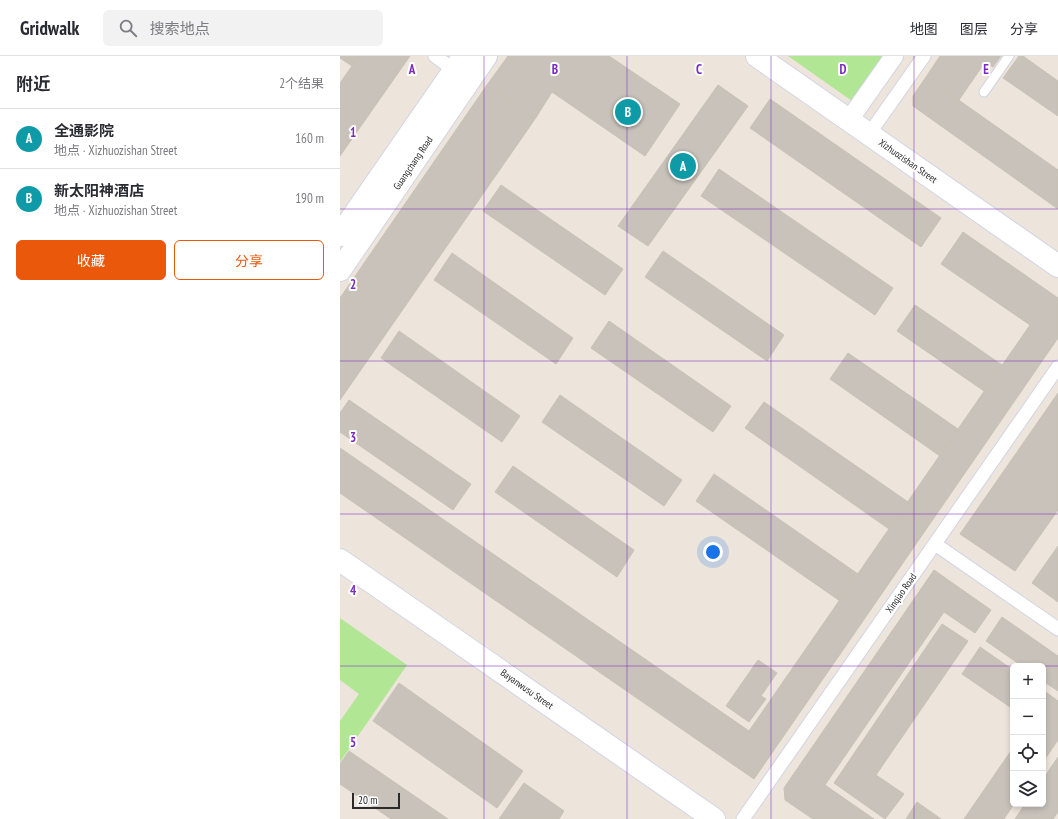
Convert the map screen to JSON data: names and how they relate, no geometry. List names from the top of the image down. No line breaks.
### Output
{"streets":{"street":["Xizhuozishan Street","Guangchang Road","Xinqiao Road","Bayanwusu Street"]},"scale_bar":"20 m","page":{"header":"Gridwalk","search":"搜索地点","nav":["地图","图层","分享"],"heading":["附近","2个结果"],"pins":["B","A"],"list":[{"mark":"A","name":"全通影院","note":"地点 · Xizhuozishan Street","value":"160 m"},{"mark":"B","name":"新太阳神酒店","note":"地点 · Xizhuozishan Street","value":"190 m"}],"buttons":["收藏","分享"],"map_buttons":["+","−"],"scale":"20 m"},"grid":{"columns":["A","B","C","D","E"],"rows":["1","2","3","4","5"]}}
